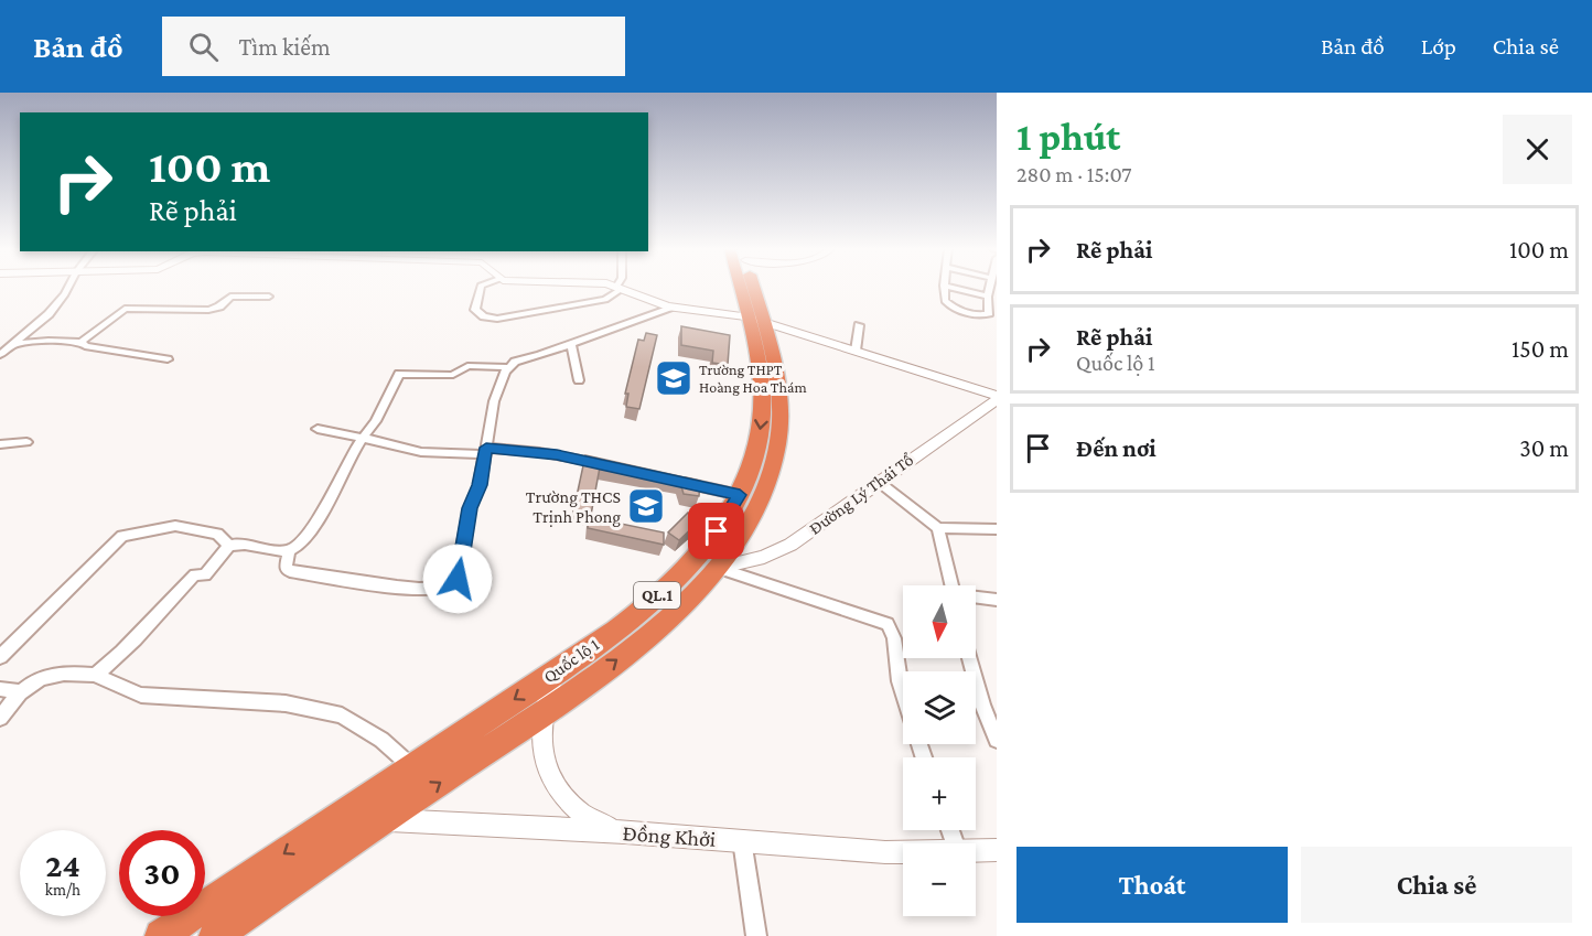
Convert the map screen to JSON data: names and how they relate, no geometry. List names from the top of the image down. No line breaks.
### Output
{"streets":{"highway":["QL.1","Quốc lộ 1"],"street":["Đường Lý Thái Tổ","Đồng Khởi"]},"crossings":[["Đường Lý Thái Tổ","Quốc lộ 1"],["Quốc lộ 1","Đồng Khởi"]],"places":{"school or university":["Trường THPT Hoàng Hoa Thám","Trường THCS Trịnh Phong"]},"north":"bottom","page":{"header":"Bản đồ","search":"Tìm kiếm","nav":["Bản đồ","Lớp","Chia sẻ"],"heading":["1 phút","280 m · 15:07"],"turn":["100 m","Rẽ phải"],"list":[{"name":"Rẽ phải","value":"100 m"},{"name":"Rẽ phải","note":"Quốc lộ 1","value":"150 m"},{"name":"Đến nơi","value":"30 m"}],"map_buttons":["+","−"],"speed":"24 km/h","limit":"30","buttons":["Thoát","Chia sẻ"]}}
